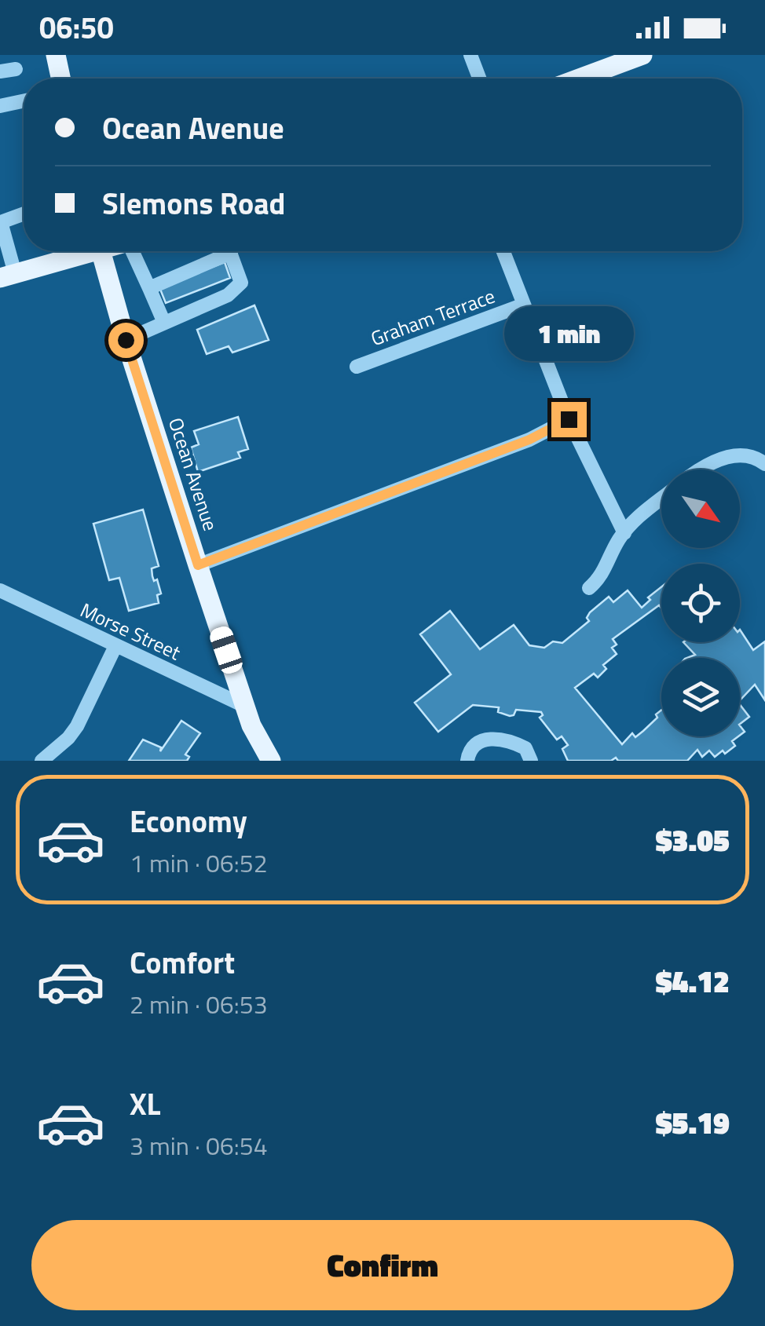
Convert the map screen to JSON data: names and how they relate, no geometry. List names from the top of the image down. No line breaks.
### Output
{"streets":{"main road":["Ocean Avenue"],"street":["Graham Terrace","Morse Street"]},"crossings":[["Ocean Avenue","Morse Street"]],"north":"bottom right","page":{"status":"06:50","banner":["Ocean Avenue","Slemons Road"],"bubble":"1 min","list":[{"name":"Economy","note":"1 min · 06:52","value":"$3.05"},{"name":"Comfort","note":"2 min · 06:53","value":"$4.12"},{"name":"XL","note":"3 min · 06:54","value":"$5.19"}],"buttons":"Confirm"}}
